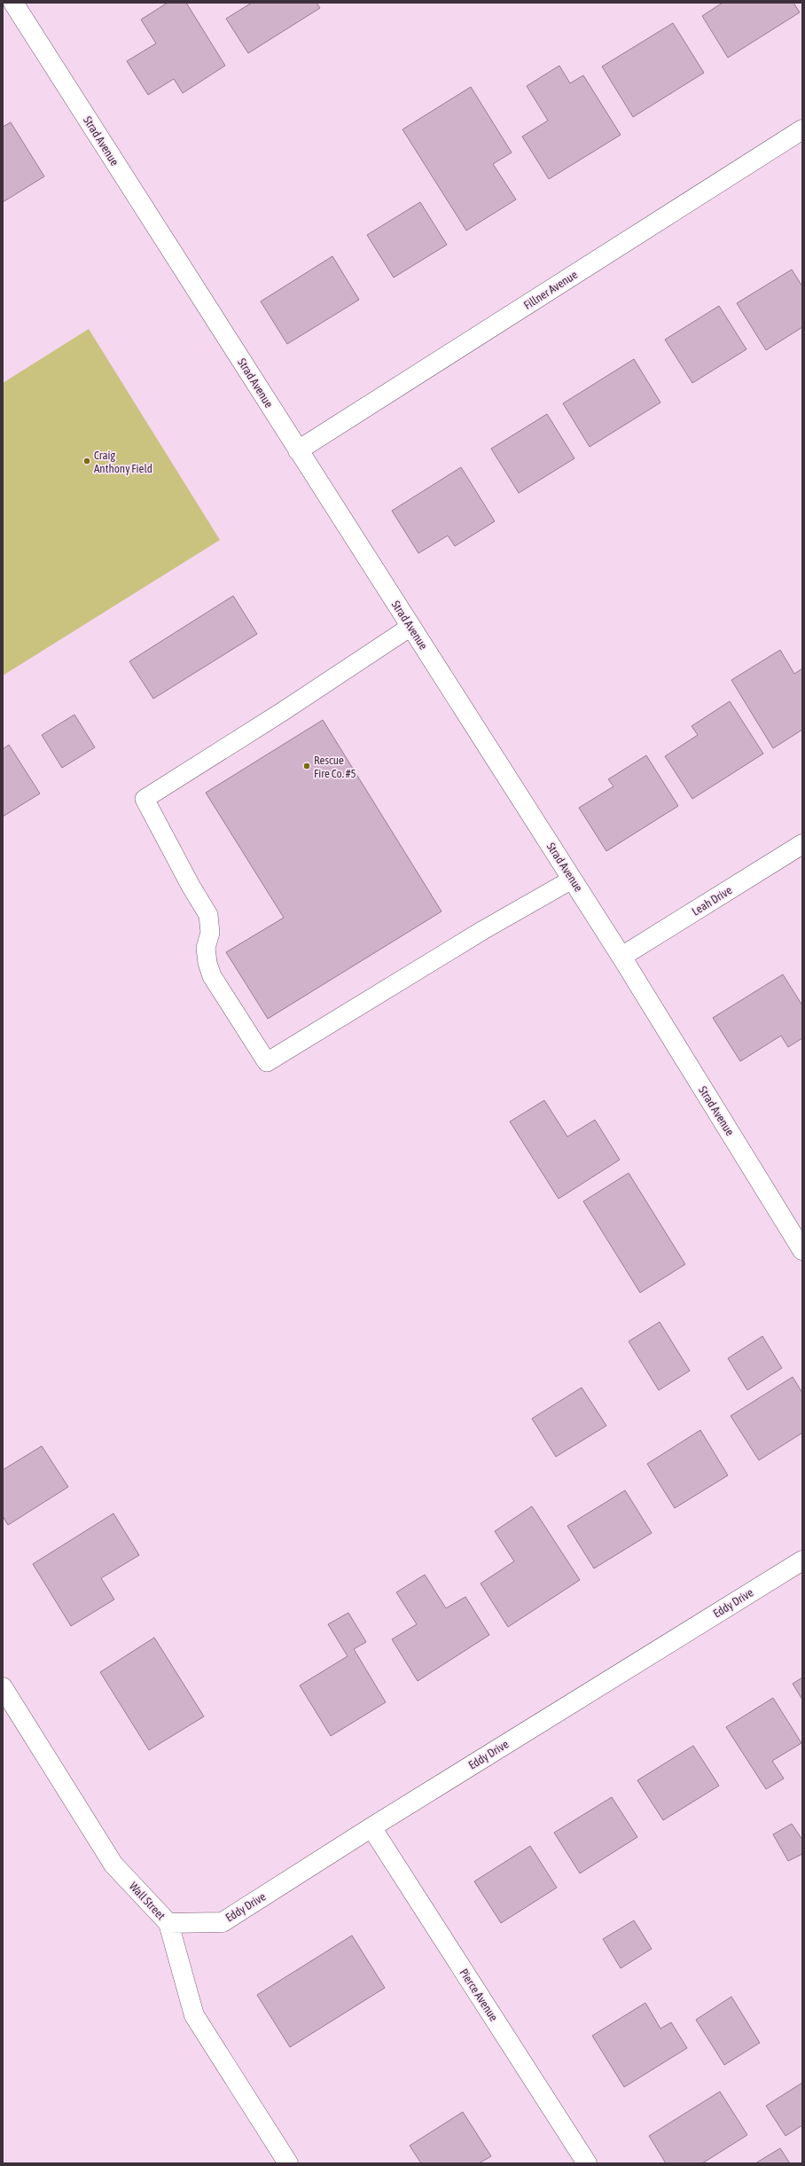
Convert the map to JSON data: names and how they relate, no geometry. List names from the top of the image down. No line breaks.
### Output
{"streets":{"street":["Strad Avenue","Fillner Avenue","Leah Drive","Eddy Drive","Wall Street","Pierce Avenue"]},"crossings":[["Strad Avenue","Fillner Avenue"],["Strad Avenue","Leah Drive"],["Eddy Drive","Wall Street"],["Eddy Drive","Pierce Avenue"]],"places":["Craig Anthony Field","Rescue Fire Co. #5"]}
